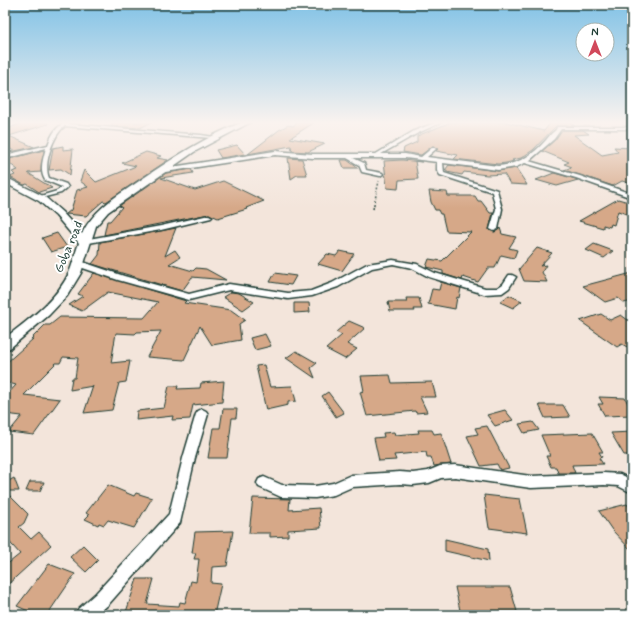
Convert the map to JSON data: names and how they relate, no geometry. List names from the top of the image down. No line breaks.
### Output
{"streets":{"main road":["Goba road"]},"north":"top"}
